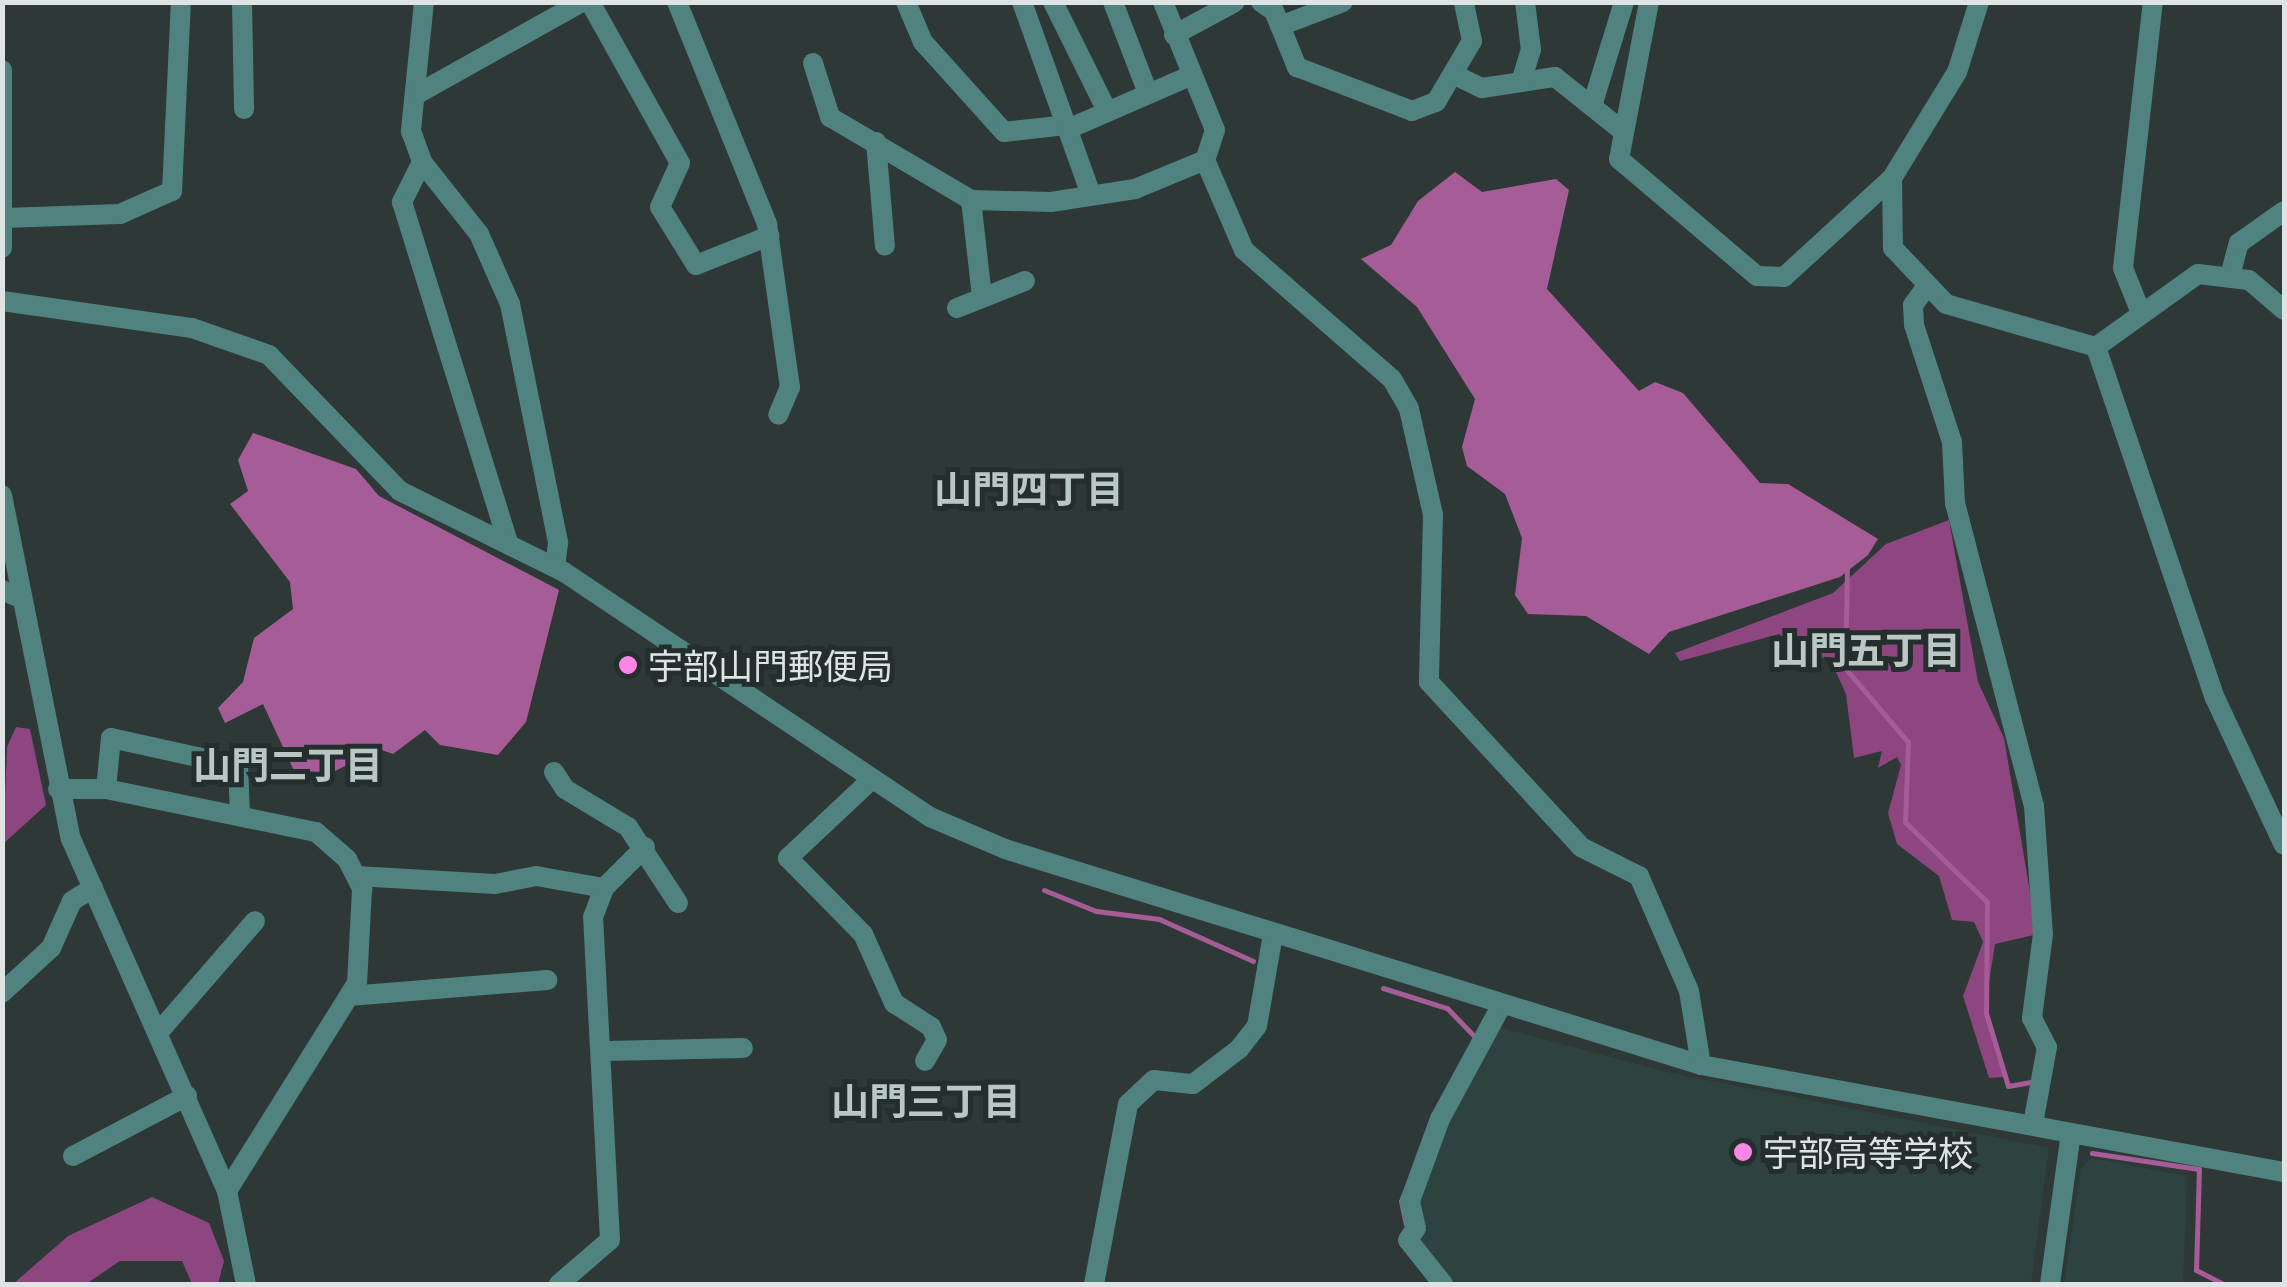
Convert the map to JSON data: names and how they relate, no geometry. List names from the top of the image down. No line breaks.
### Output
{"districts":["山門四丁目","山門五丁目","山門二丁目","山門三丁目"],"places":["宇部山門郵便局","宇部高等学校"]}
